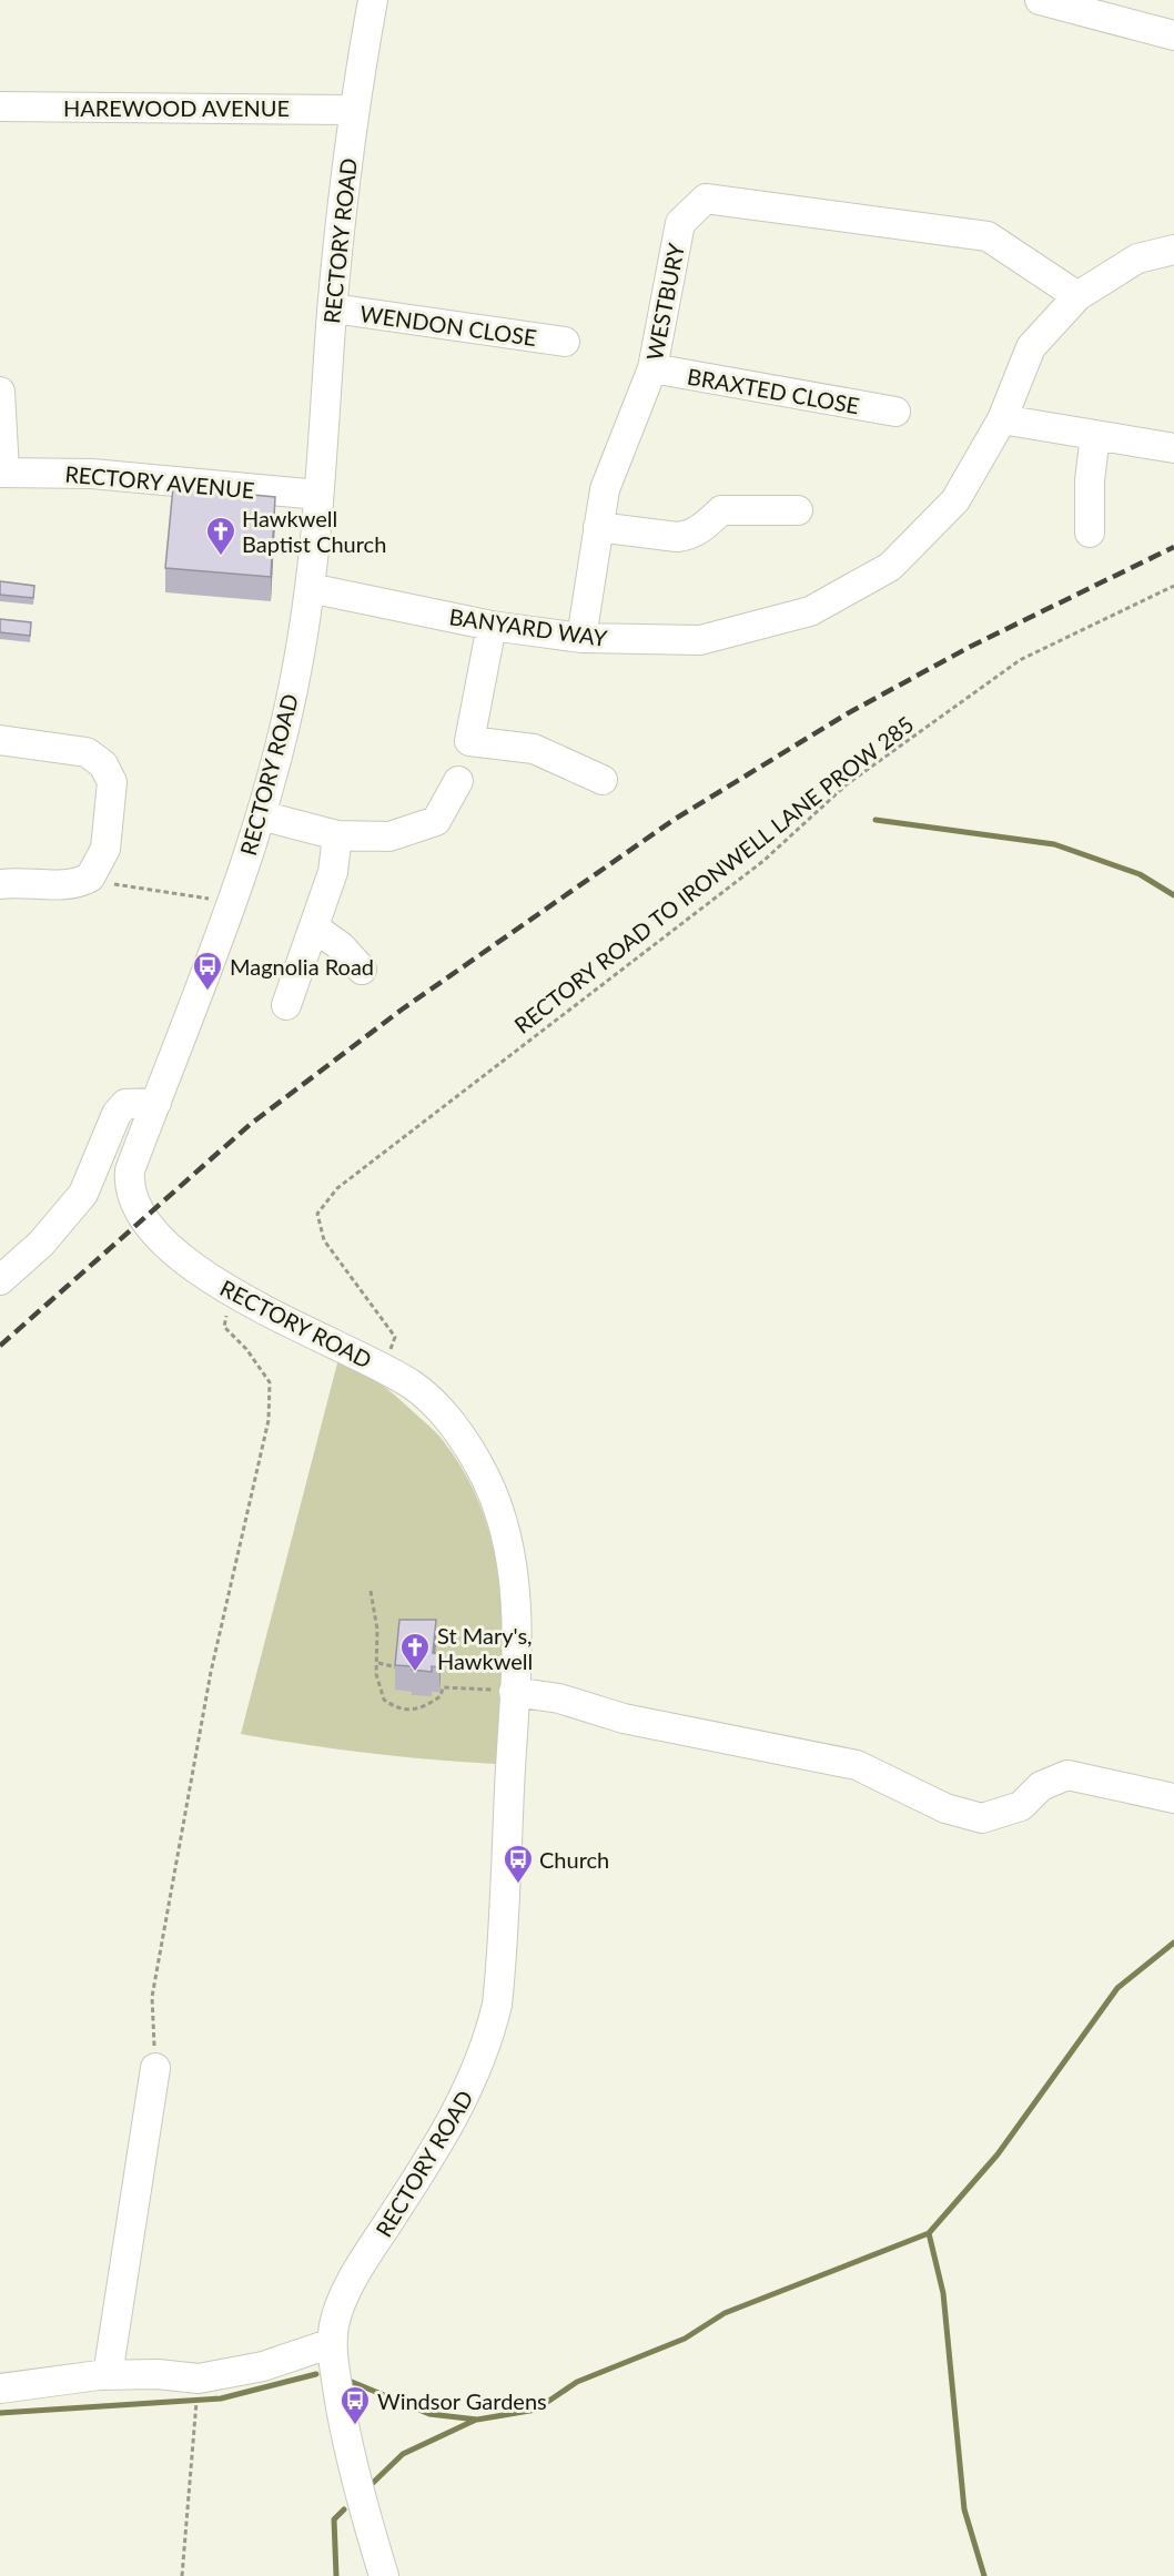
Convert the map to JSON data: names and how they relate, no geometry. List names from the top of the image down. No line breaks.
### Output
{"streets":{"street":["HAREWOOD AVENUE","RECTORY ROAD","WESTBURY","WENDON CLOSE","BRAXTED CLOSE","RECTORY AVENUE","BANYARD WAY"],"path":["RECTORY ROAD TO IRONWELL LANE PROW 285"]},"crossings":[["HAREWOOD AVENUE","RECTORY ROAD"],["RECTORY ROAD","WENDON CLOSE"],["RECTORY ROAD","RECTORY AVENUE"],["RECTORY ROAD","BANYARD WAY"],["RECTORY ROAD","RECTORY ROAD TO IRONWELL LANE PROW 285"],["WESTBURY","BRAXTED CLOSE"],["WESTBURY","BANYARD WAY"]],"places":{"church":["Hawkwell Baptist Church","St Mary's, Hawkwell"],"bus stop":["Magnolia Road","Church","Windsor Gardens"]}}
